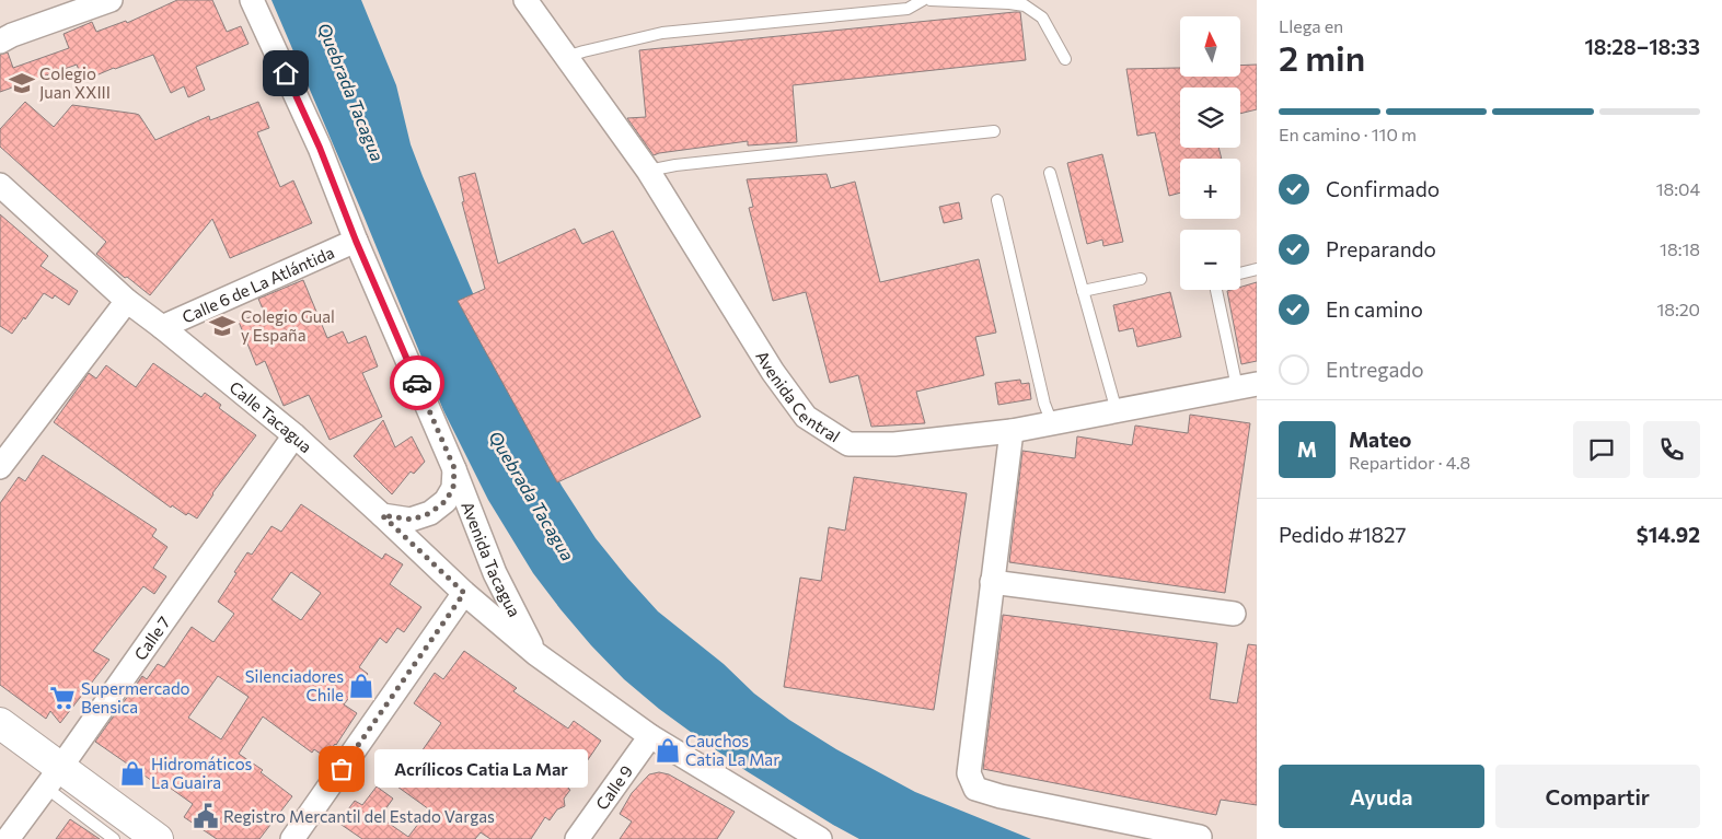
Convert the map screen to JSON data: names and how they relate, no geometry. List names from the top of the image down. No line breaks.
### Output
{"streets":{"street":["Calle 6 de La Atlántida","Avenida Central","Calle Tacagua","Avenida Tacagua","Calle 7","Calle 9"]},"crossings":[["Calle 6 de La Atlántida","Calle Tacagua"],["Calle 6 de La Atlántida","Avenida Tacagua"],["Calle Tacagua","Avenida Tacagua"],["Calle Tacagua","Calle 7"],["Avenida Tacagua","Calle 9"]],"water":["Quebrada Tacagua"],"places":{"school or university":["Colegio Juan XXIII","Colegio Gual y España"],"shop":["Silenciadores Chile","Cauchos Catia La Mar","Hidromáticos La Guaira"],"supermarket":["Supermercado Bensica"],"other":["Acrílicos Catia La Mar"],"public building":["Registro Mercantil del Estado Vargas"]},"north":"top","page":{"heading":["2 min","Llega en","18:28–18:33"],"panel":["Mateo","Repartidor · 4.8","Pedido #1827","$14.92"],"map_buttons":["+","−"],"bar":"En camino · 110 m","list":[["Confirmado","18:04"],["Preparando","18:18"],["En camino","18:20"],"Entregado"],"round":"M","bubble":"Acrílicos Catia La Mar","buttons":["Ayuda","Compartir"]}}
